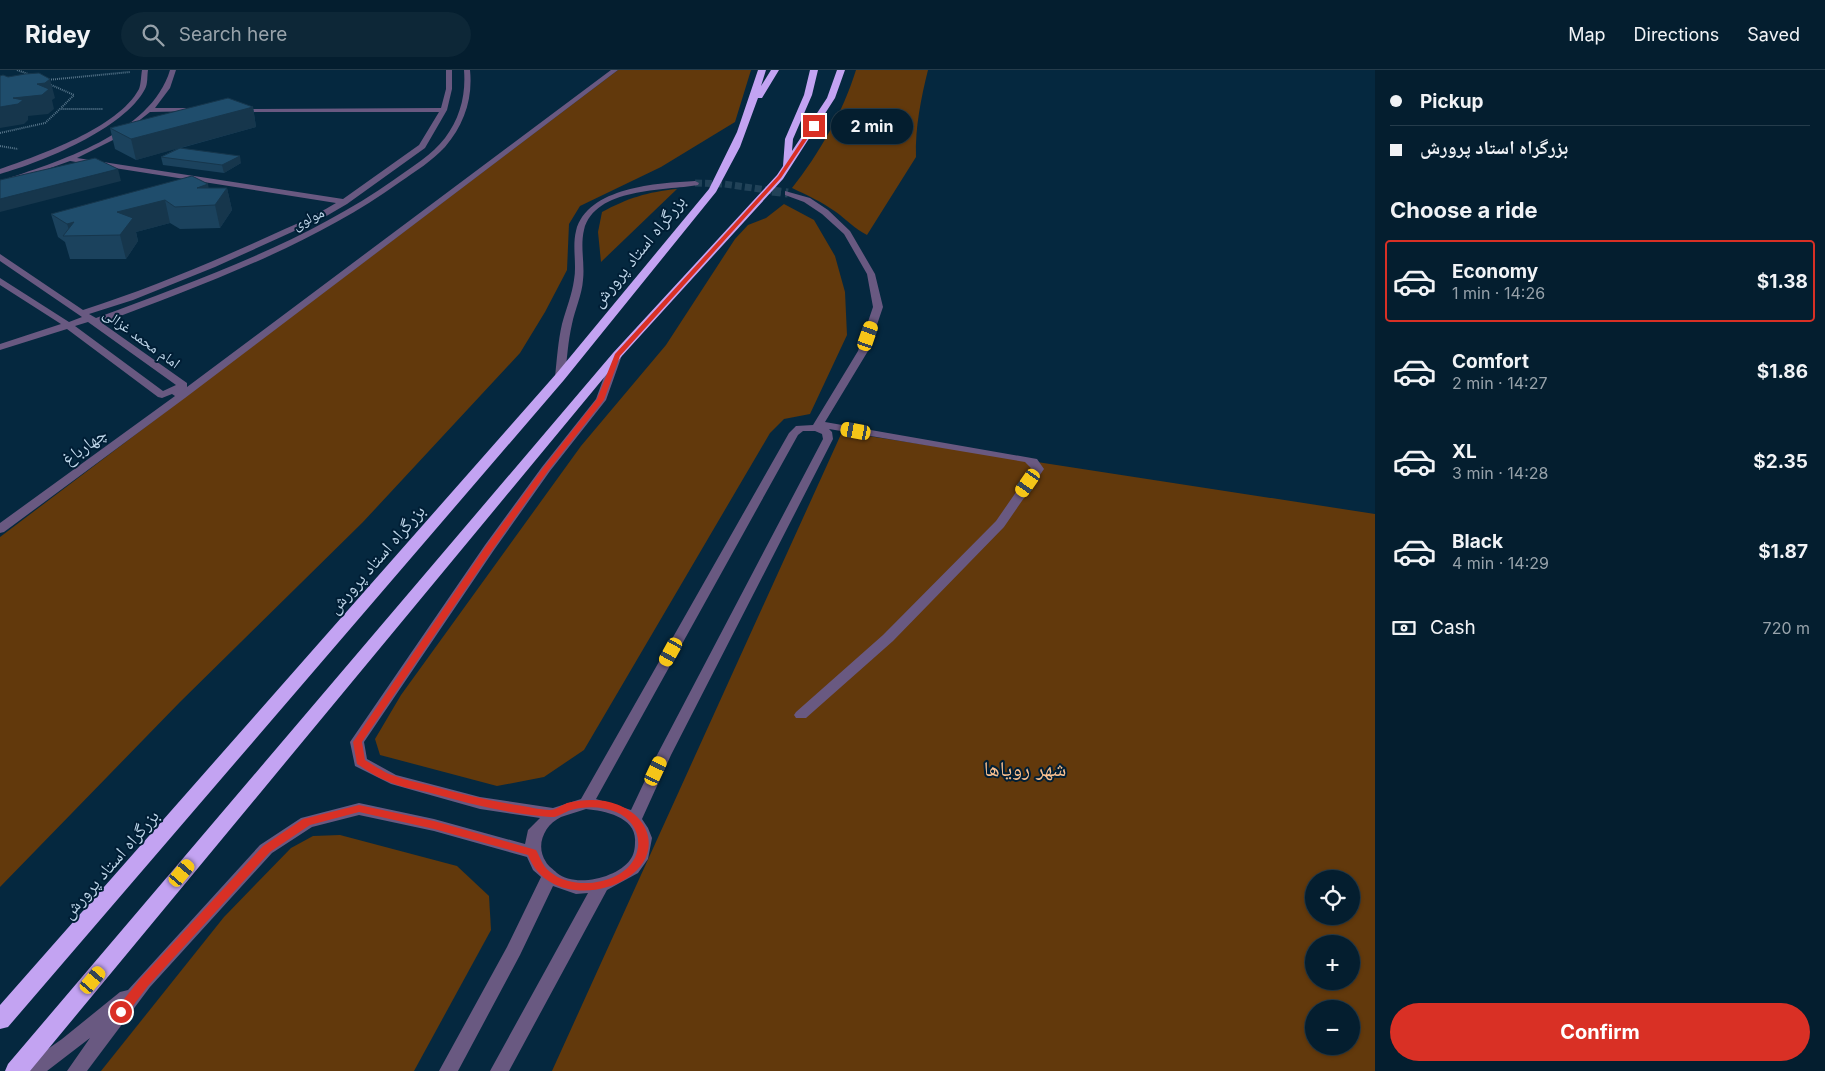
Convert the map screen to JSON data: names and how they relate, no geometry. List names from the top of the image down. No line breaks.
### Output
{"streets":{"highway":["بزرگراه استاد پرورش"],"lane":["مولوی","امام محمد غزالی","چهارباغ"]},"crossings":[["مولوی","امام محمد غزالی"],["امام محمد غزالی","چهارباغ"]],"parks":["شهر رویاها"],"page":{"header":"Ridey","search":"Search here","nav":["Map","Directions","Saved"],"banner":["Pickup","بزرگراه استاد پرورش"],"bubble":"2 min","heading":"Choose a ride","list":[{"name":"Economy","note":"1 min · 14:26","value":"$1.38"},{"name":"Comfort","note":"2 min · 14:27","value":"$1.86"},{"name":"XL","note":"3 min · 14:28","value":"$2.35"},{"name":"Black","note":"4 min · 14:29","value":"$1.87"}],"pay":["Cash","720 m"],"map_buttons":["+","−"],"buttons":"Confirm"}}
